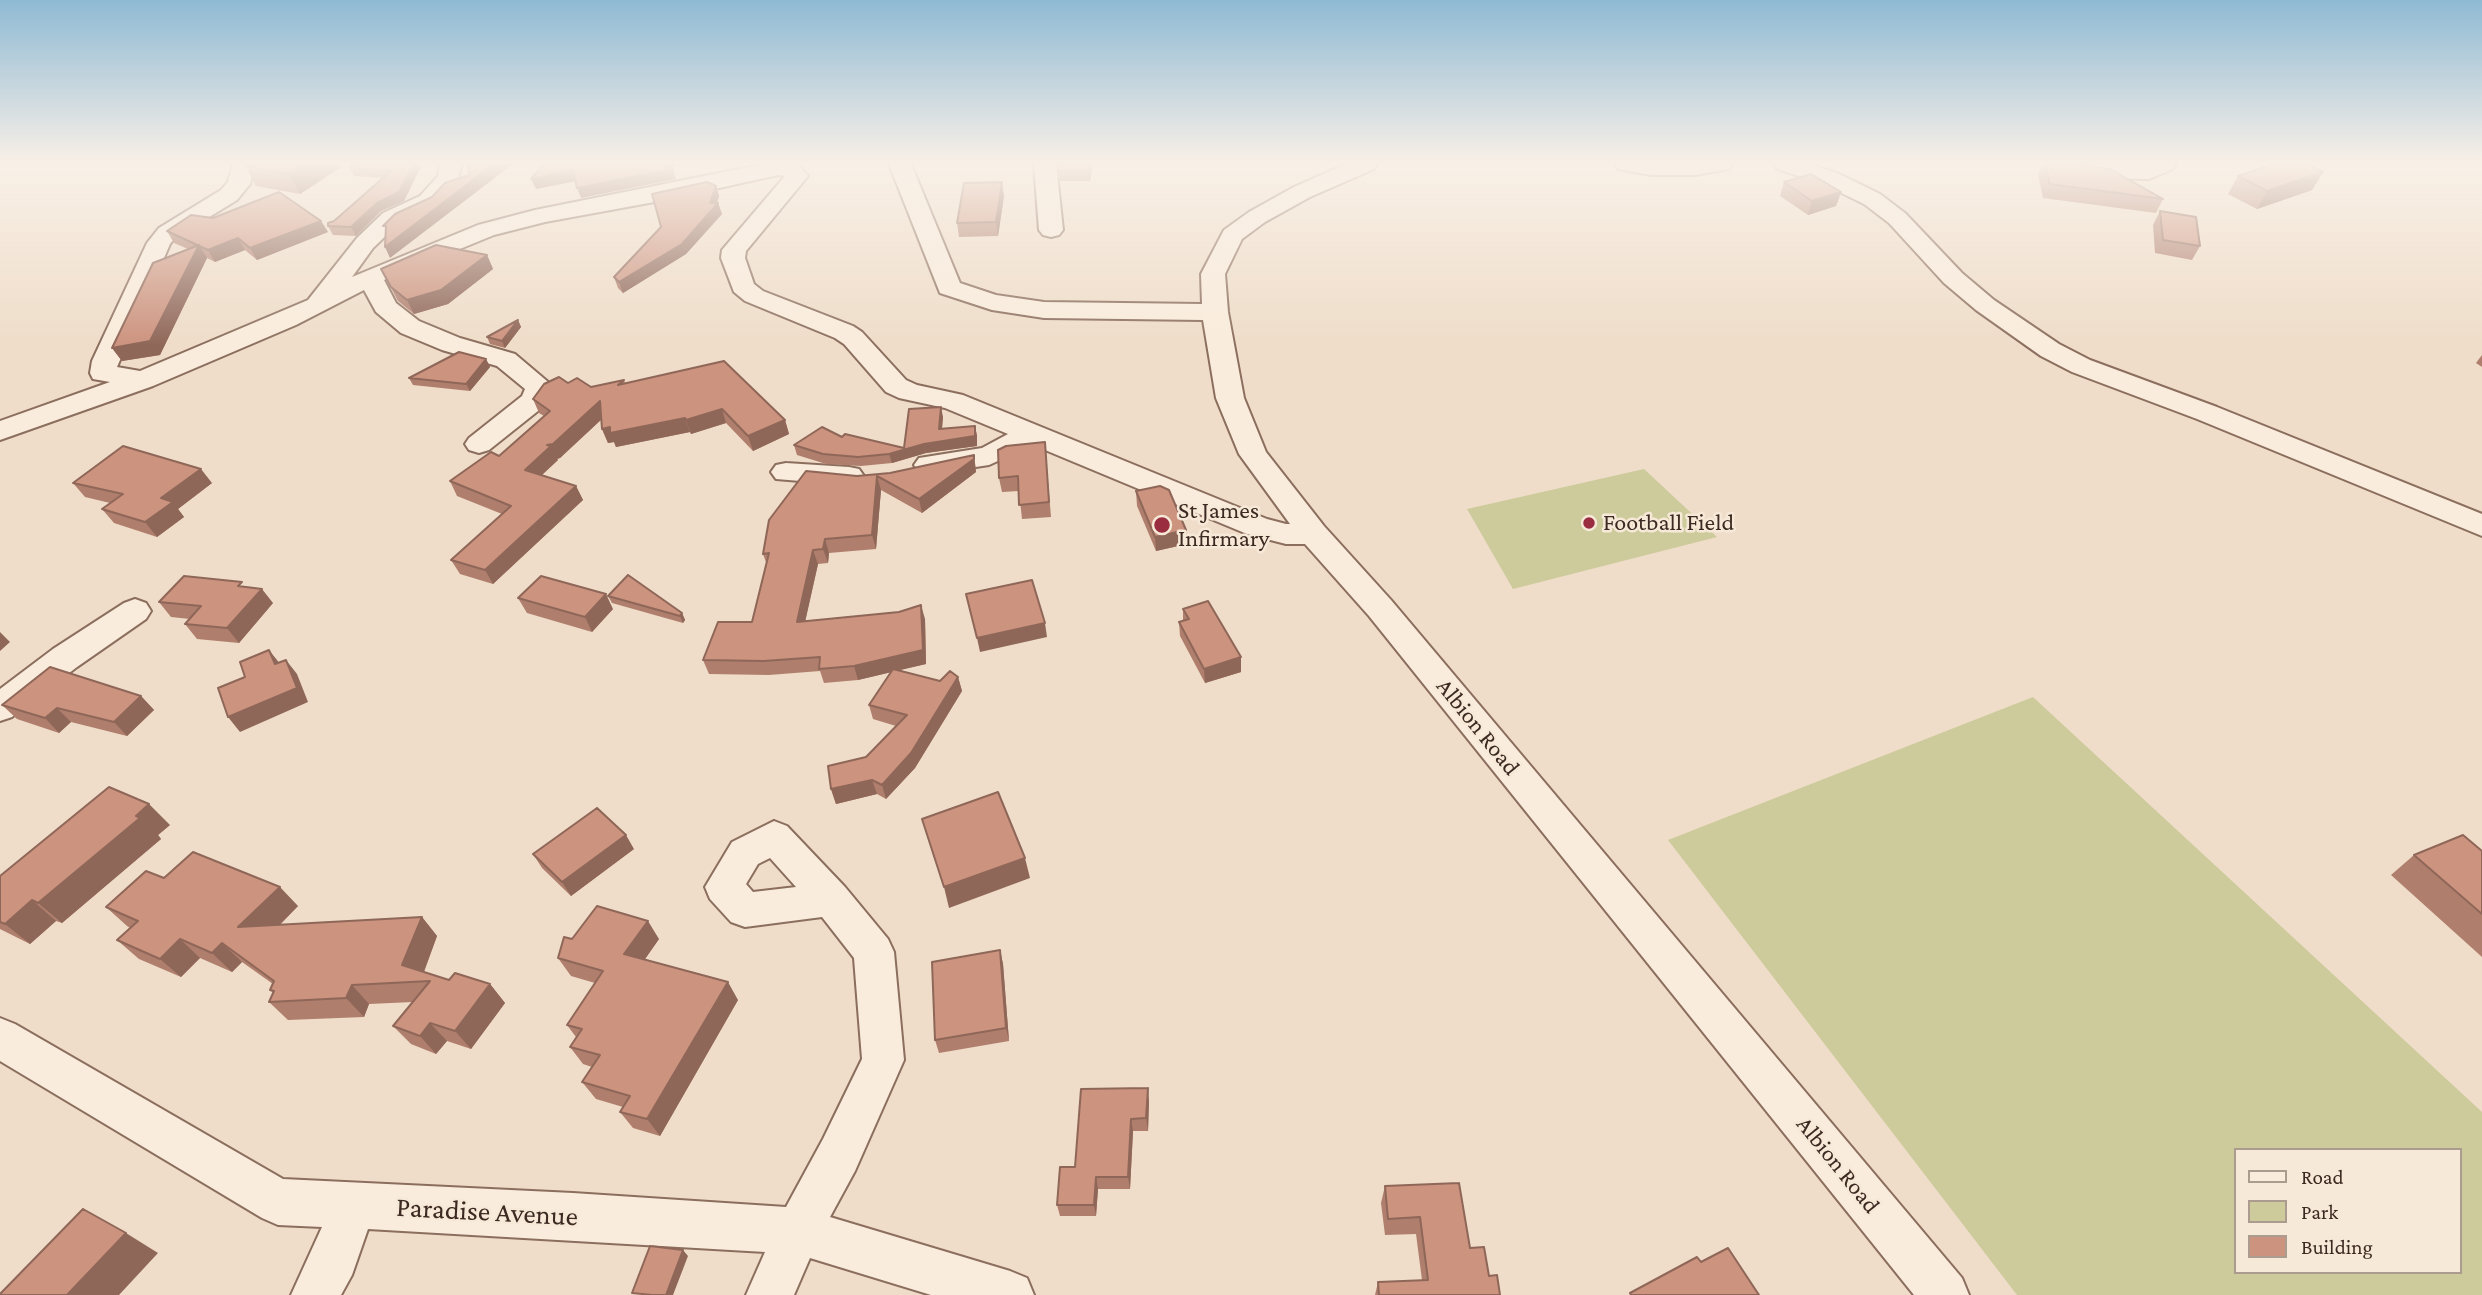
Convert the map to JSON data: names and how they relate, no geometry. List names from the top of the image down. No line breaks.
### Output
{"streets":{"street":["Albion Road","Paradise Avenue"]},"places":["Football Field","St James Infirmary"],"legend":["Road","Park","Building"]}
